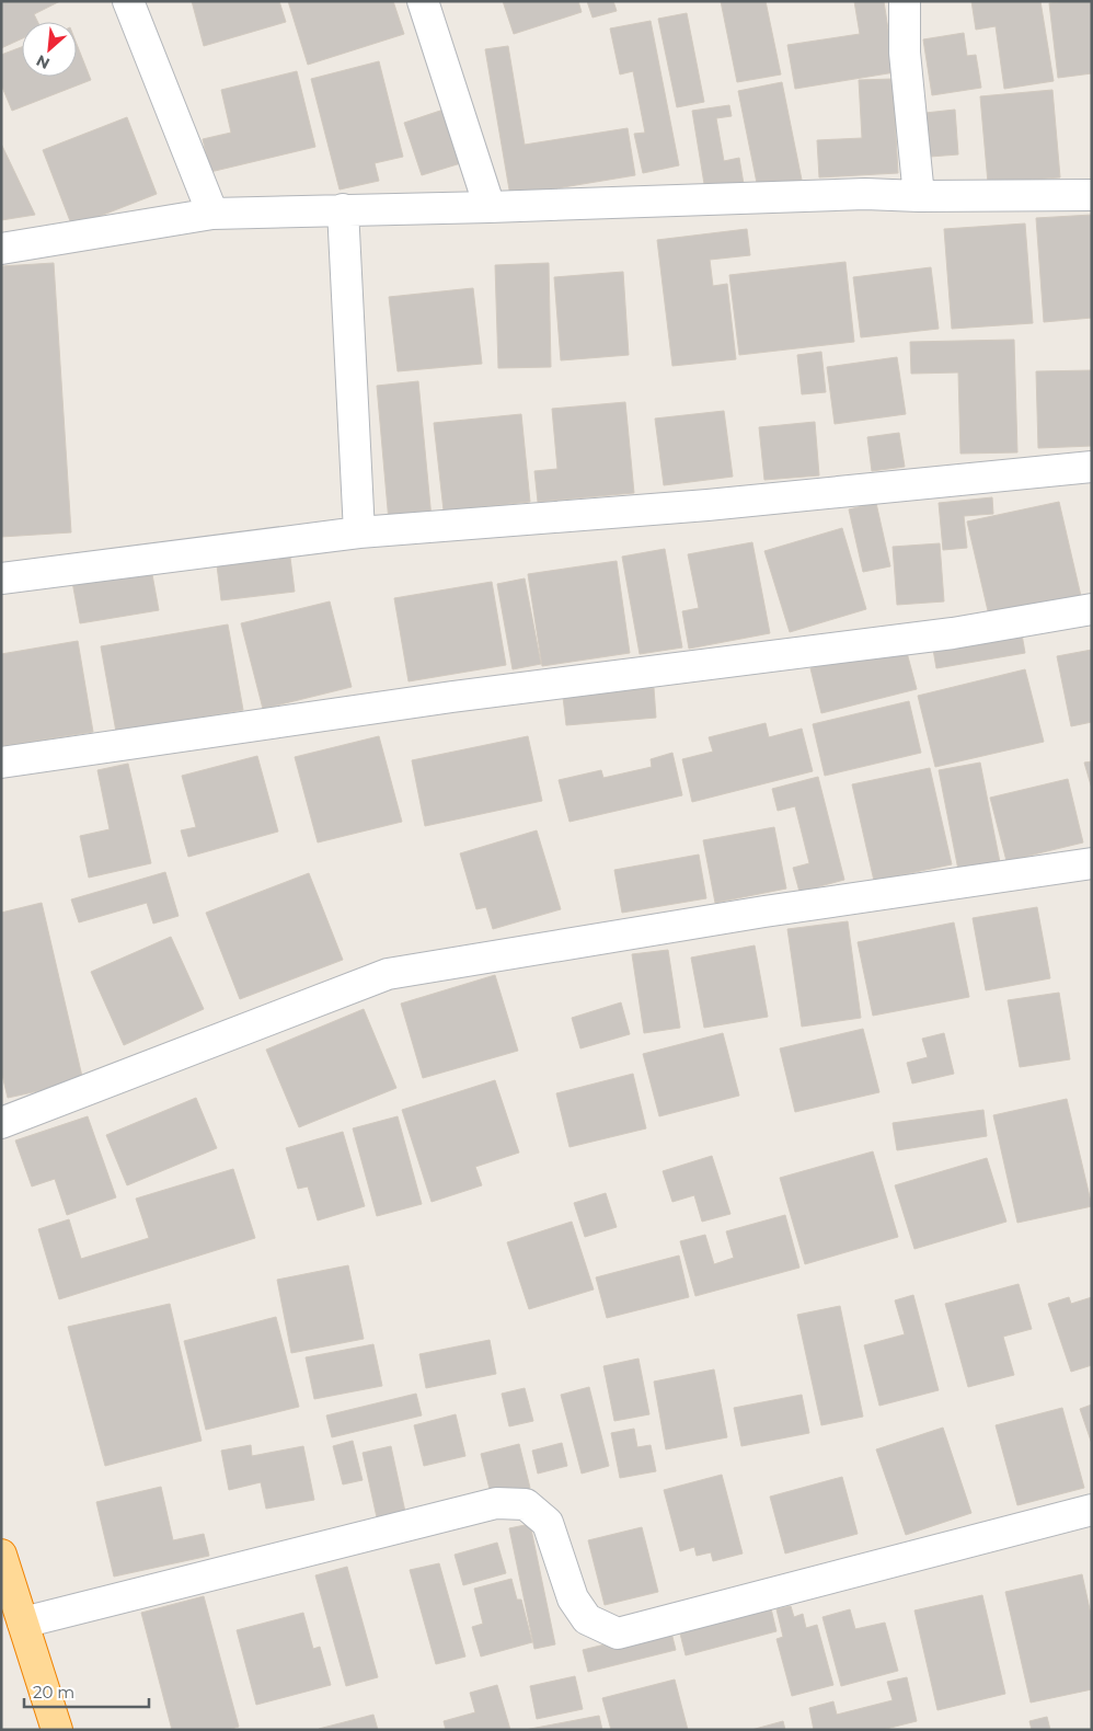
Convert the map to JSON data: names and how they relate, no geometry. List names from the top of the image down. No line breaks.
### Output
{"scale_bar":"20 m","north":"bottom left"}
